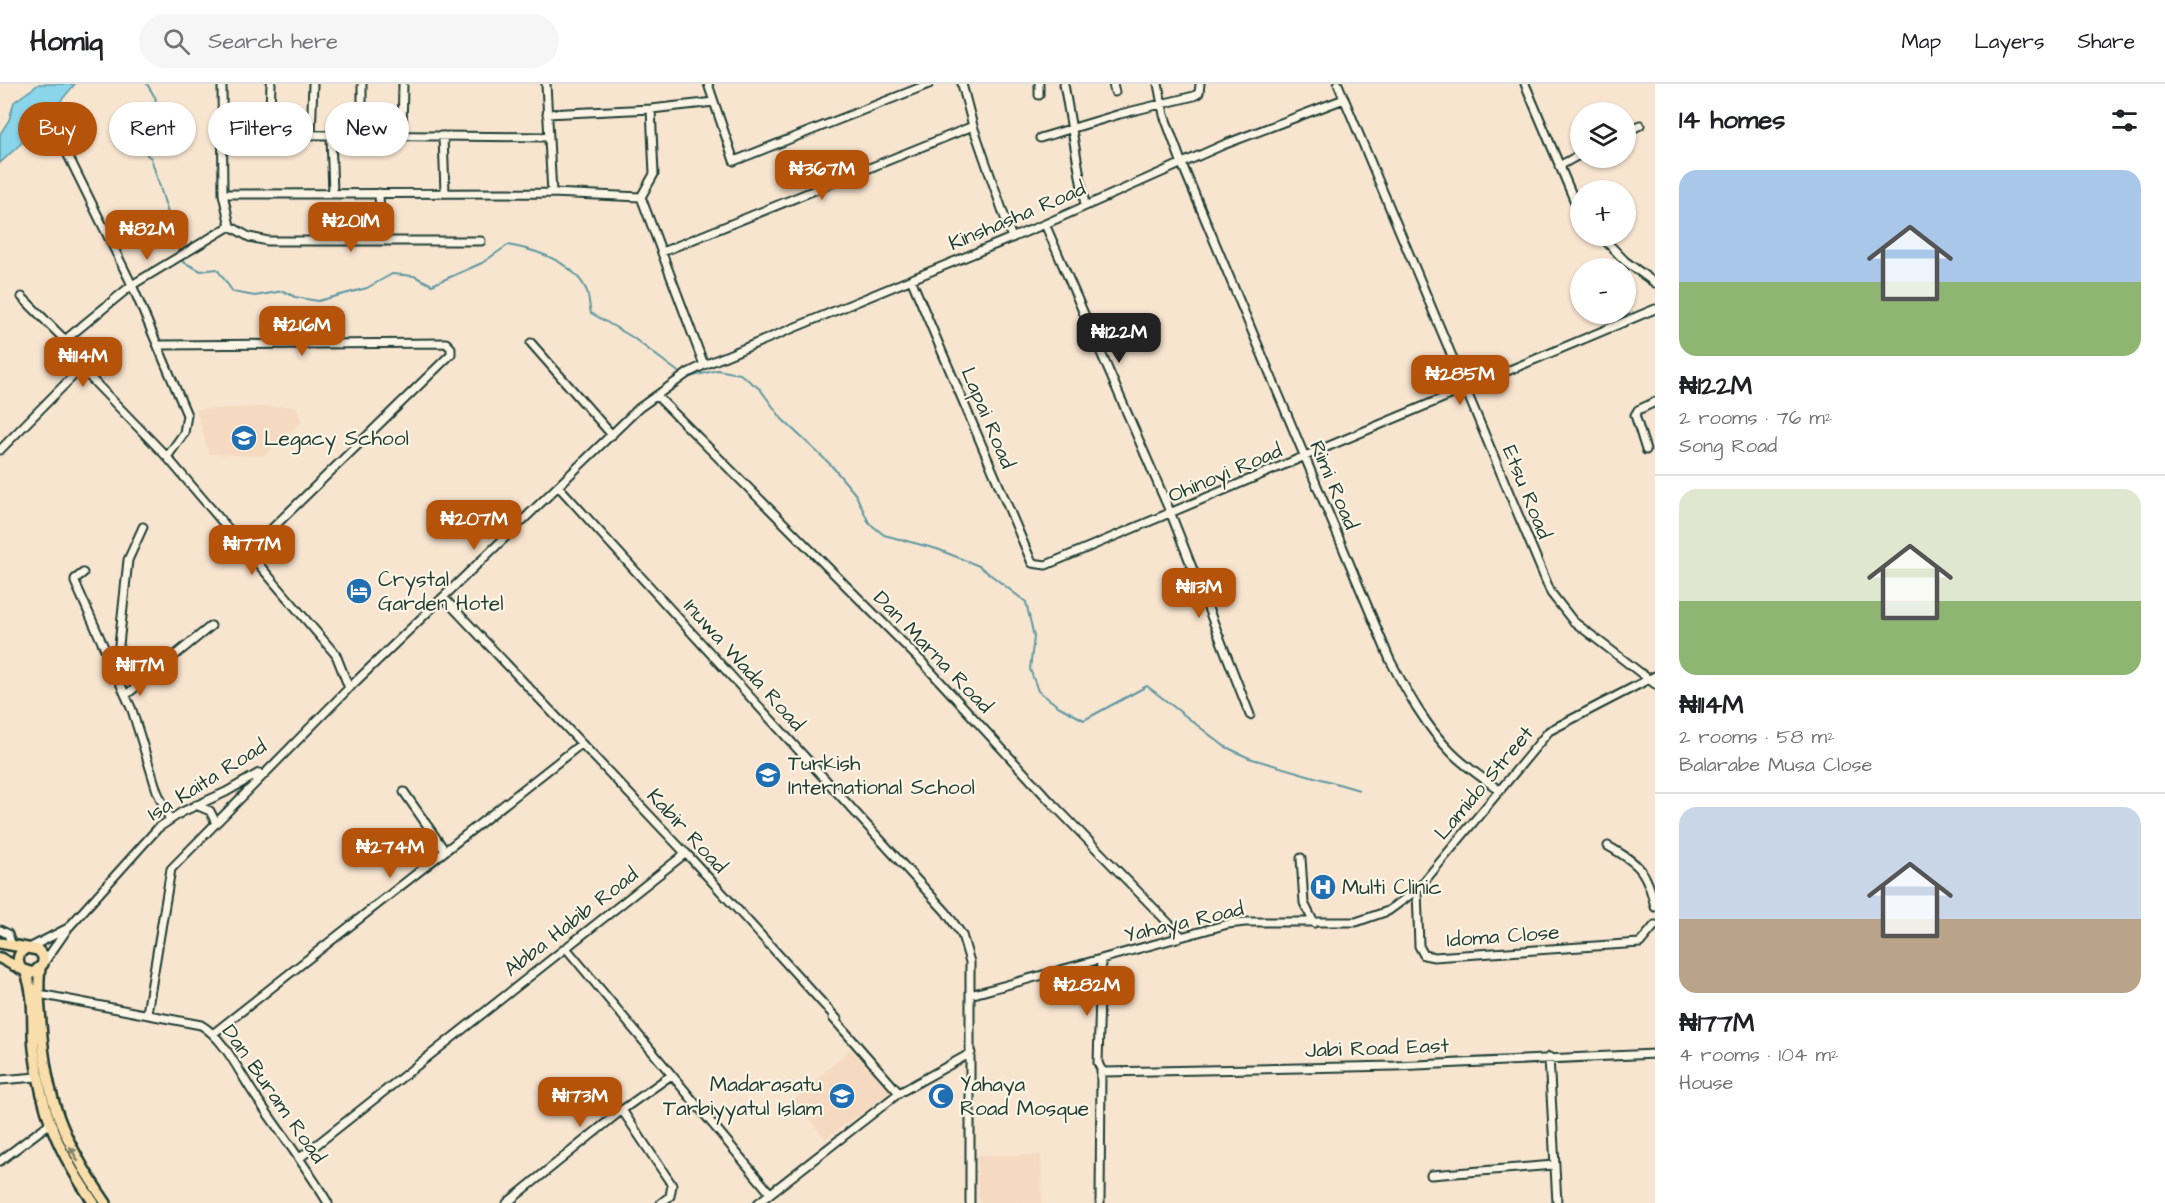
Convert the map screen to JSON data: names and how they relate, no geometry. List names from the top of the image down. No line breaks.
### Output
{"streets":{"street":["Kinshasha Road","Lapai Road","Ohinoyi Road","Rimi Road","Etsu Road","Dan Marna Road","Inuwa Wada Road","Isa Kaita Road","Lamido Street","Kabir Road","Abba Habib Road","Yahaya Road","Idoma Close","Jabi Road East","Dan Buram Road"]},"crossings":[["Kinshasha Road","Lapai Road"],["Kinshasha Road","Rimi Road"],["Kinshasha Road","Etsu Road"],["Kinshasha Road","Dan Marna Road"],["Kinshasha Road","Inuwa Wada Road"],["Kinshasha Road","Isa Kaita Road"],["Kinshasha Road","Kabir Road"],["Lapai Road","Ohinoyi Road"],["Ohinoyi Road","Rimi Road"],["Ohinoyi Road","Etsu Road"],["Rimi Road","Lamido Street"],["Etsu Road","Lamido Street"],["Dan Marna Road","Yahaya Road"],["Inuwa Wada Road","Yahaya Road"],["Lamido Street","Yahaya Road"],["Kabir Road","Abba Habib Road"],["Abba Habib Road","Dan Buram Road"],["Yahaya Road","Idoma Close"]],"places":{"school or university":["Legacy School","Turkish International School","Madarasatu Tarbiyyatul Islam"],"hotel":["Crystal Garden Hotel"],"hospital":["Multi Clinic"],"mosque":["Yahaya Road Mosque"]},"page":{"header":"Homiq","search":"Search here","nav":["Map","Layers","Share"],"heading":"14 homes","map_buttons":["+","−"],"chip":["Buy","Rent","Filters","New"],"price":["₦367M","₦201M","₦82M","₦216M","₦122M","₦114M","₦285M","₦207M","₦177M","₦113M","₦117M","₦274M","₦282M","₦173M"],"list":[{"name":"₦122M","note":"2 rooms · 76 m² · Song Road"},{"name":"₦114M","note":"2 rooms · 58 m² · Balarabe Musa Close"},{"name":"₦177M","note":"4 rooms · 104 m² · House"}]}}
